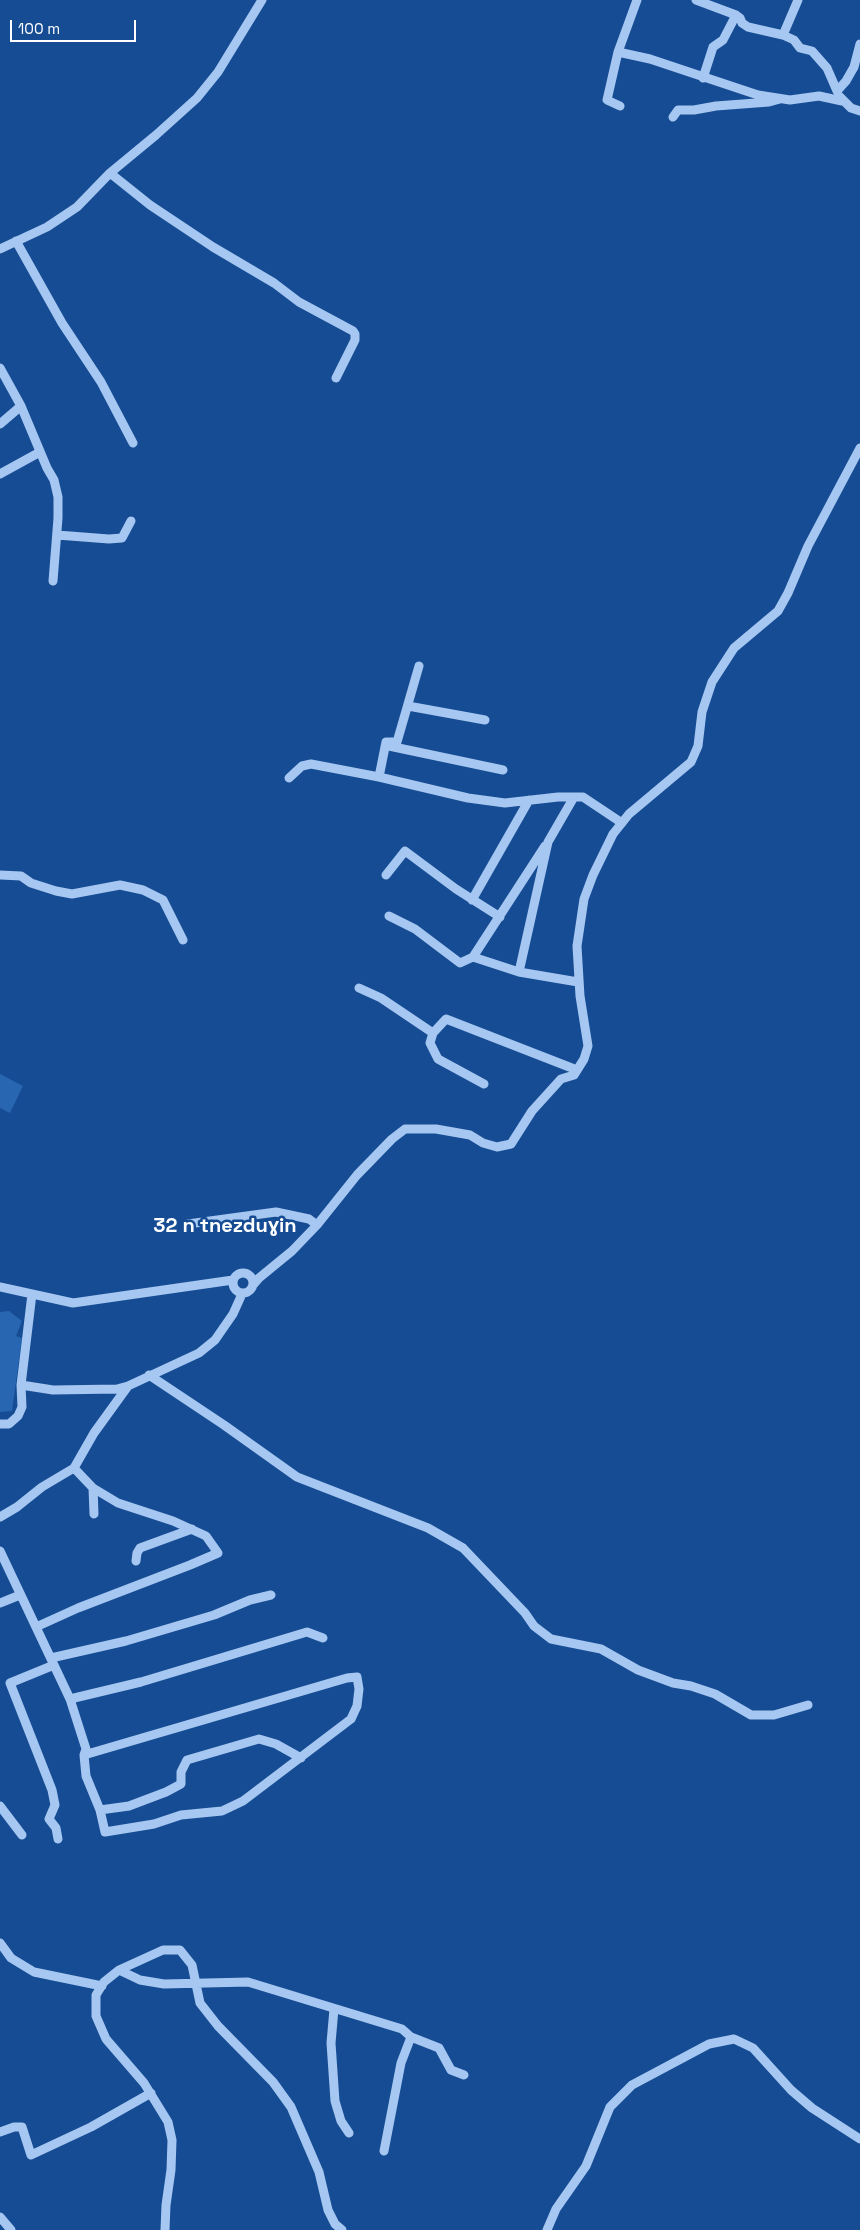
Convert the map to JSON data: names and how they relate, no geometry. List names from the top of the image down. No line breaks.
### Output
{"districts":["32 n tnezduɣin"],"scale_bar":"100 m"}
